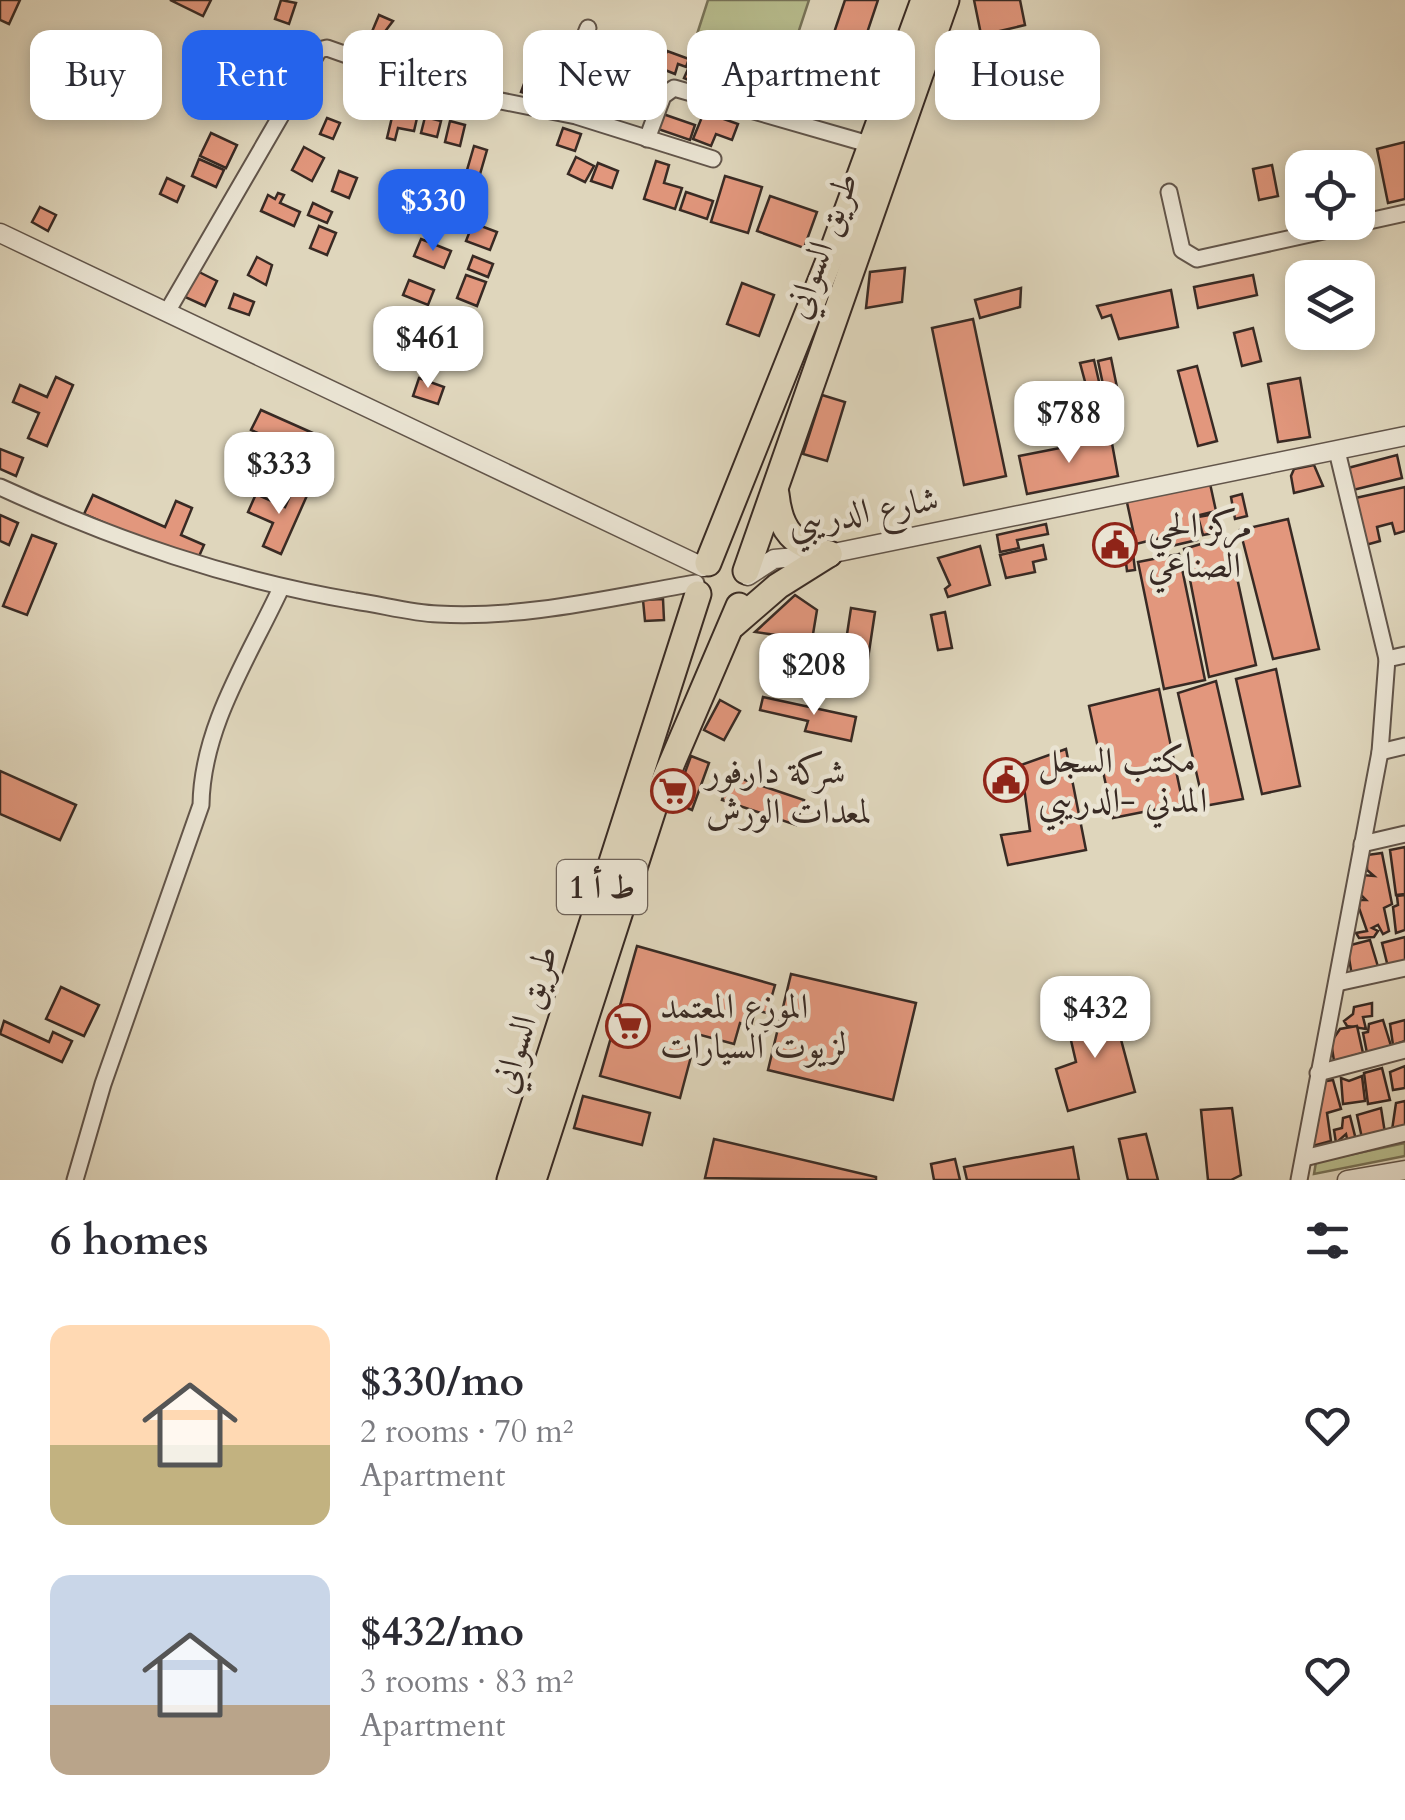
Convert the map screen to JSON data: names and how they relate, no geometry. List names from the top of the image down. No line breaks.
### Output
{"streets":{"highway":["طريق السواني","ط أ 1"],"street":["شارع الدريبي"]},"crossings":[["طريق السواني","شارع الدريبي"]],"places":{"public building":["مركز الحي الصناعي","مكتب السجل المدني -الدريبي"],"supermarket":["شركة دارفور لمعدات الورش","الموزع المعتمد لزيوت السيارات"]},"page":{"chip":["Buy","Rent","Filters","New","Apartment","House"],"price":["$330","$461","$788","$333","$208","$432"],"heading":"6 homes","list":[{"name":"$330/mo","note":"2 rooms · 70 m² · Apartment"},{"name":"$432/mo","note":"3 rooms · 83 m² · Apartment"}]}}
